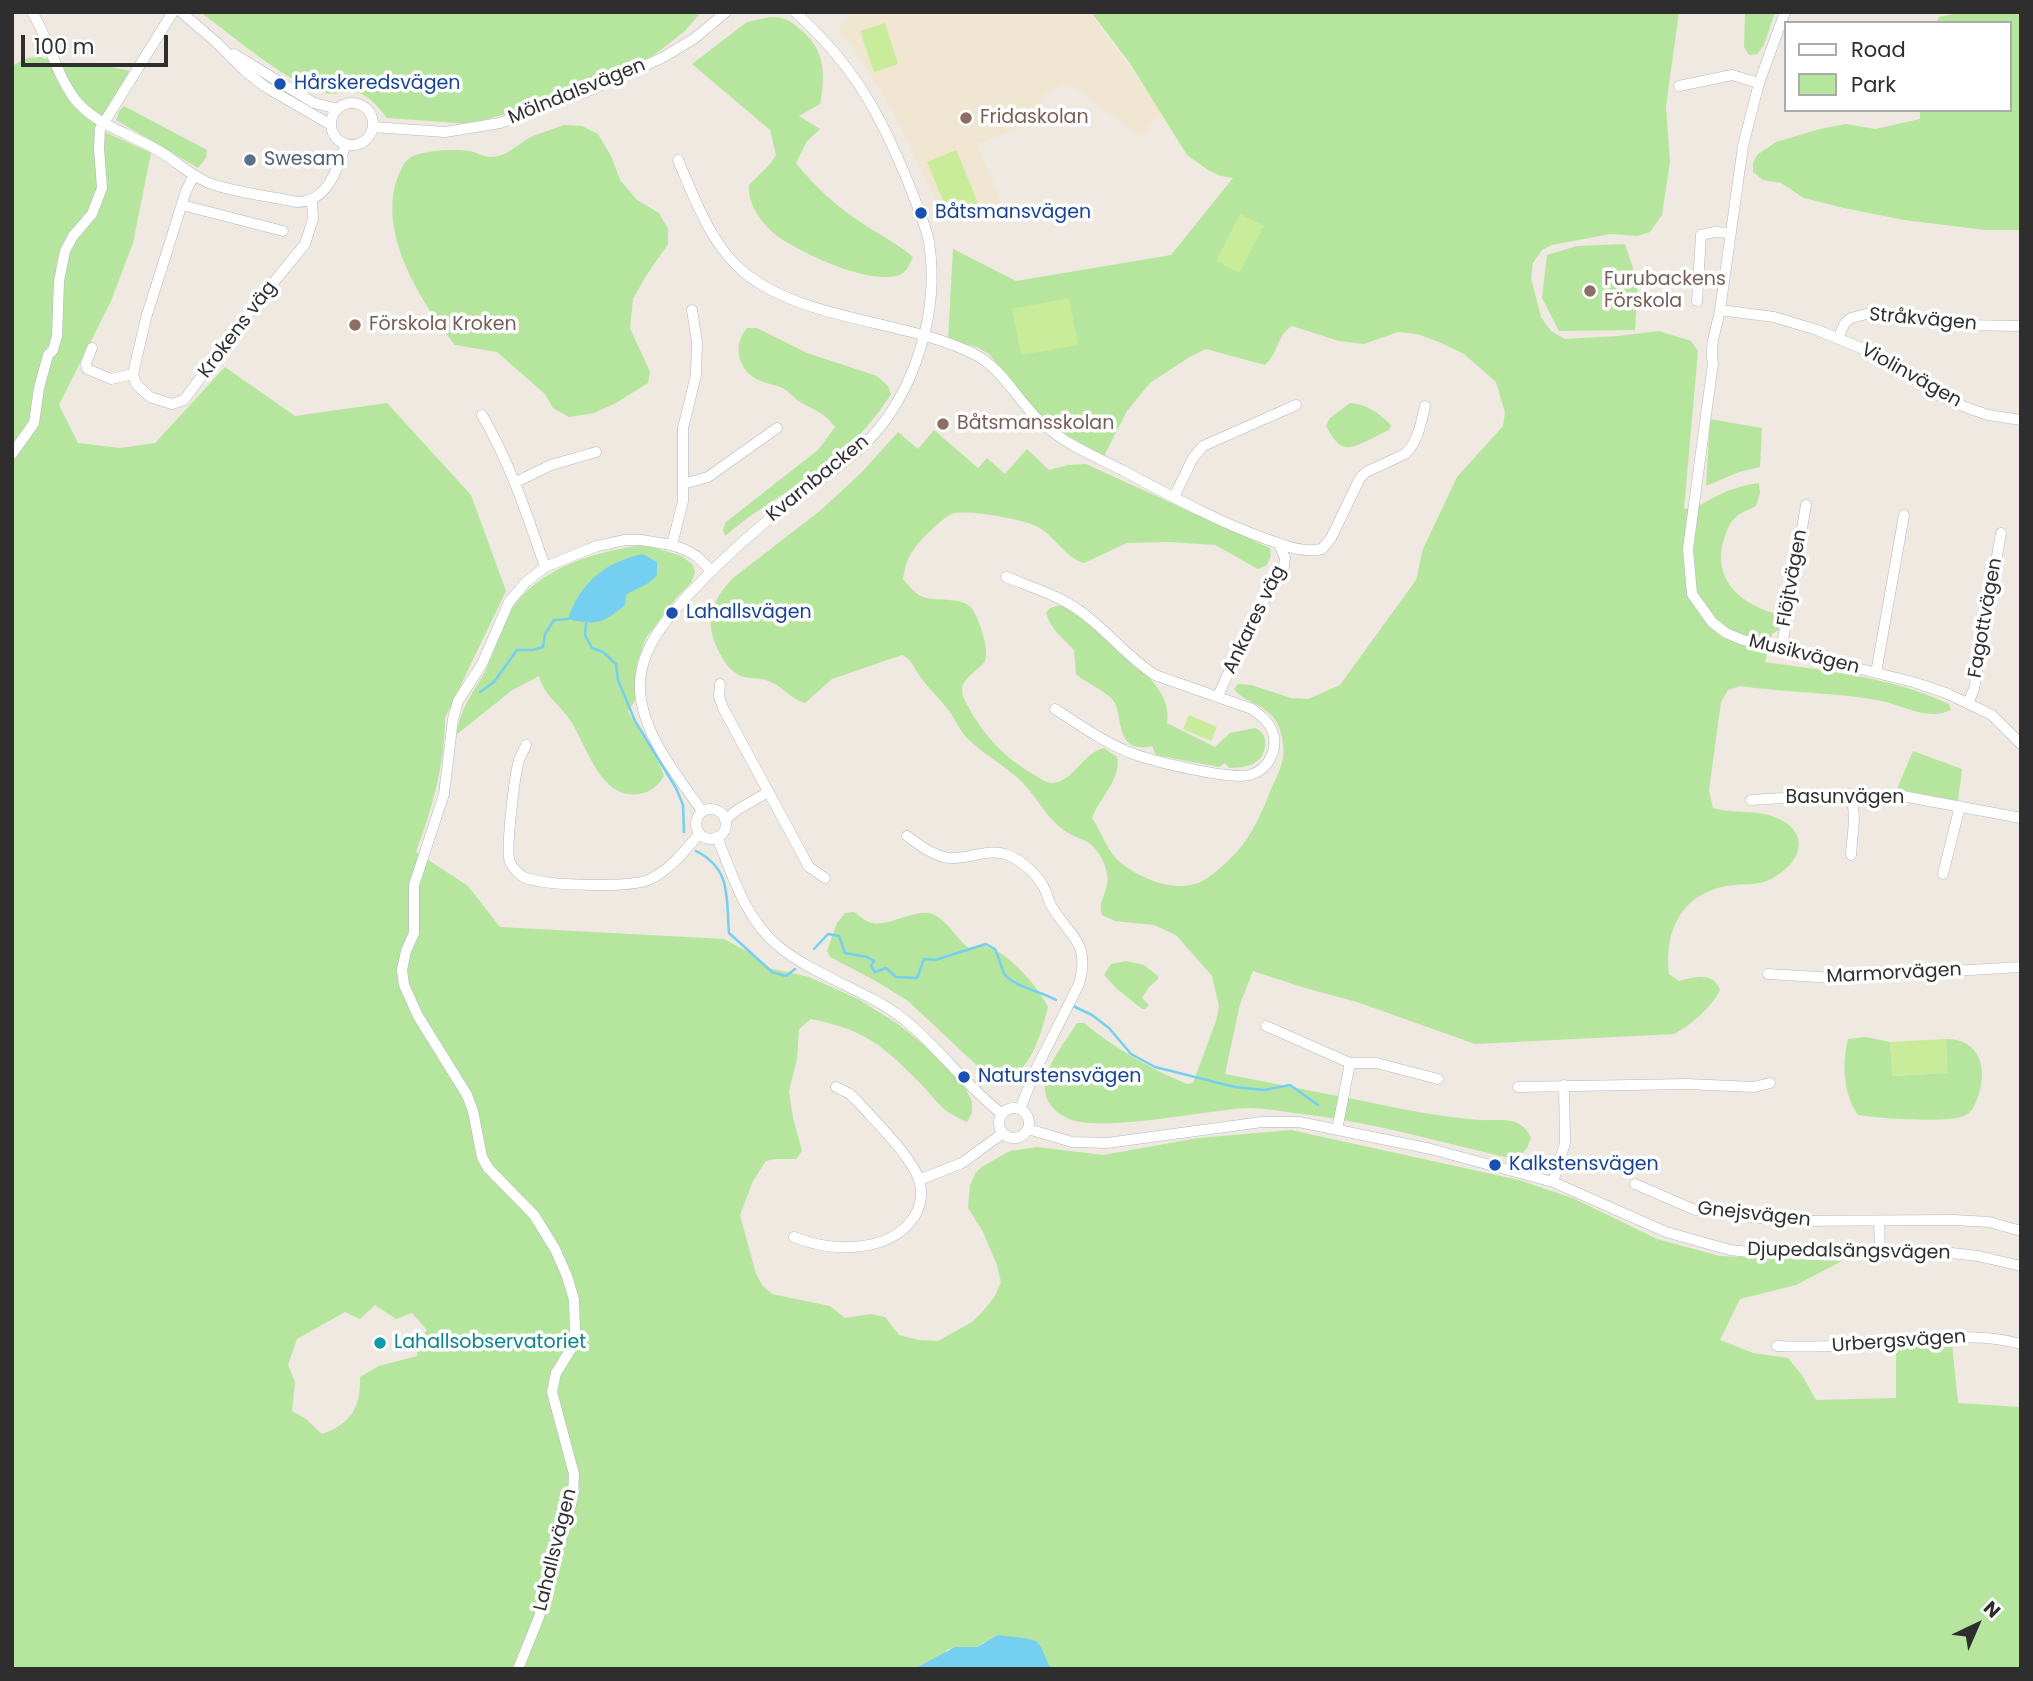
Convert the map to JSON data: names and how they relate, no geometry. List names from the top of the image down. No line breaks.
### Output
{"streets":{"street":["Mölndalsvägen","Stråkvägen","Krokens väg","Violinvägen","Kvarnbacken","Flöjtvägen","Fagottvägen","Ankares väg","Musikvägen","Basunvägen","Marmorvägen","Gnejsvägen","Djupedalsängsvägen","Urbergsvägen","Lahallsvägen"]},"crossings":[["Mölndalsvägen","Krokens väg"],["Stråkvägen","Violinvägen"],["Violinvägen","Musikvägen"],["Kvarnbacken","Lahallsvägen"],["Flöjtvägen","Musikvägen"],["Fagottvägen","Musikvägen"]],"places":["Hårskeredsvägen","Fridaskolan","Swesam","Båtsmansvägen","Furubackens Förskola","Förskola Kroken","Båtsmansskolan","Lahallsvägen","Naturstensvägen","Kalkstensvägen","Lahallsobservatoriet"],"legend":["Road","Park"],"scale_bar":"100 m","north":"top right"}
